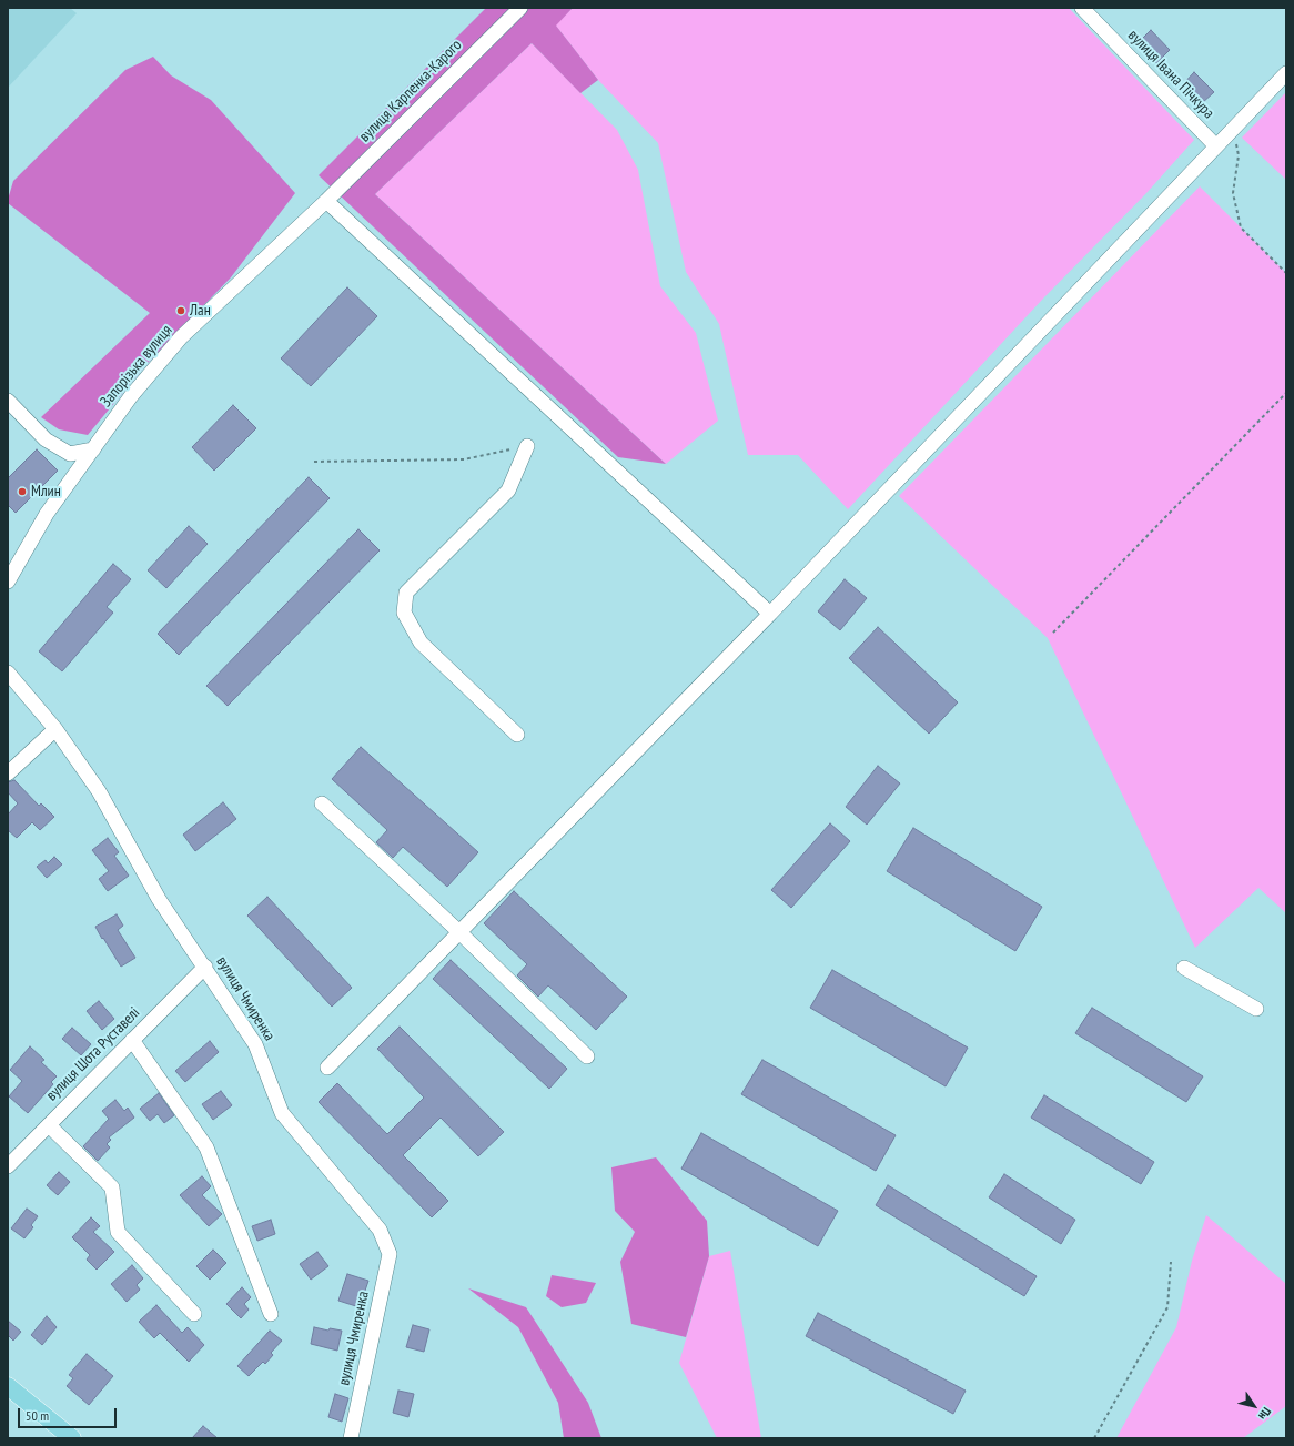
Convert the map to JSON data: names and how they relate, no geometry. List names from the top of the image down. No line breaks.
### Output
{"streets":{"street":["вулиця Івана Пічкура","вулиця Карпенка-Карого","Запорізька вулиця","вулиця Чмиренка","вулиця Шота Руставелі"]},"crossings":[["вулиця Карпенка-Карого","Запорізька вулиця"],["вулиця Чмиренка","вулиця Шота Руставелі"]],"places":["Лан","Млин"],"scale_bar":"50 m","north":"bottom right"}
